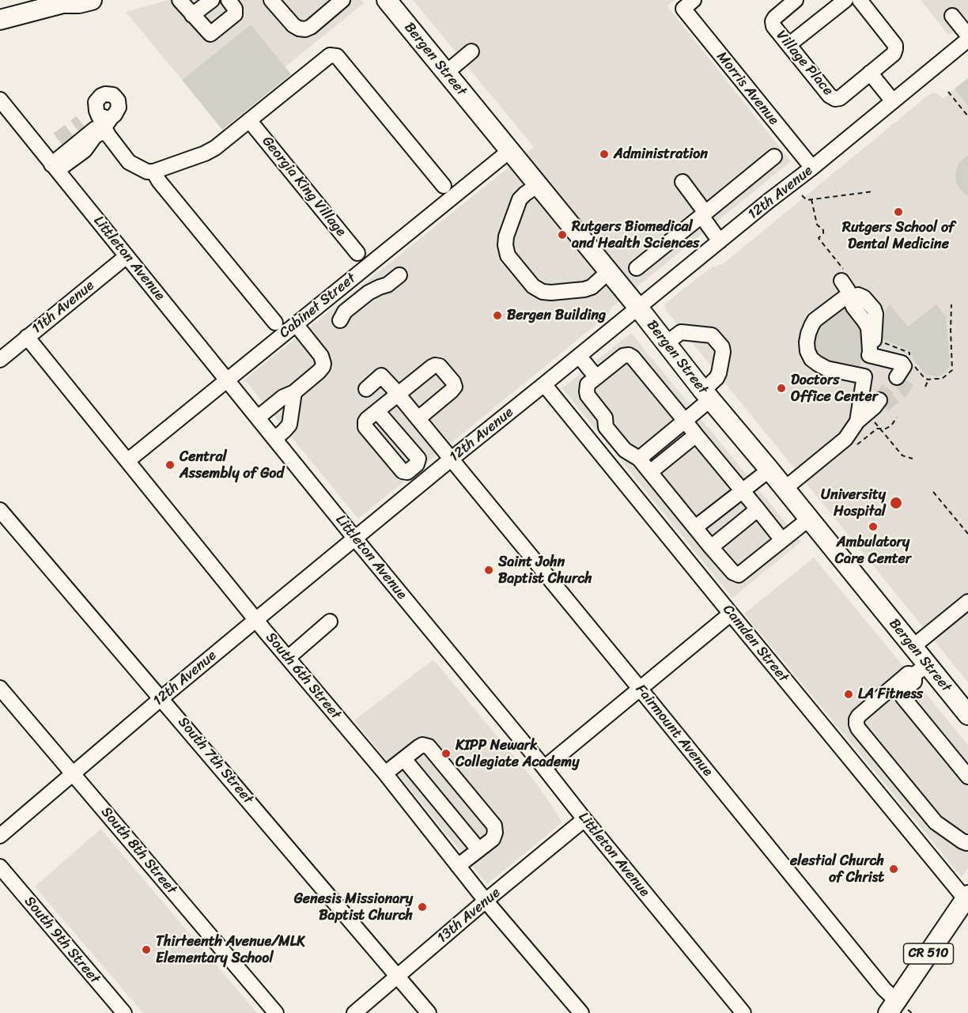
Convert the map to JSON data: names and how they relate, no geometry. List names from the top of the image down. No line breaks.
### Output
{"streets":{"main road":["Bergen Street","CR 510"],"street":["Village Place","Morris Avenue","Georgia King Village","12th Avenue","Littleton Avenue","Cabinet Street","11th Avenue","Camden Street","South 6th Street","Fairmount Avenue","South 7th Street","South 8th Street","13th Avenue","South 9th Street"]},"crossings":[["Bergen Street","12th Avenue"],["Bergen Street","Cabinet Street"],["Morris Avenue","12th Avenue"],["12th Avenue","Littleton Avenue"],["12th Avenue","Camden Street"],["12th Avenue","South 6th Street"],["12th Avenue","Fairmount Avenue"],["12th Avenue","South 7th Street"],["12th Avenue","South 8th Street"],["Littleton Avenue","Cabinet Street"],["Littleton Avenue","11th Avenue"],["Littleton Avenue","13th Avenue"],["Cabinet Street","South 6th Street"],["11th Avenue","South 6th Street"],["Camden Street","CR 510"],["South 6th Street","13th Avenue"],["Fairmount Avenue","CR 510"],["South 7th Street","13th Avenue"]],"places":["Administration","Rutgers School of Dental Medicine","Rutgers Biomedical and Health Sciences","Bergen Building","Doctors Office Center","Central Assembly of God","University Hospital","Ambulatory Care Center","Saint John Baptist Church","LA Fitness","KIPP Newark Collegiate Academy","elestial Church of Christ","Genesis Missionary Baptist Church","Thirteenth Avenue/MLK Elementary School"]}
